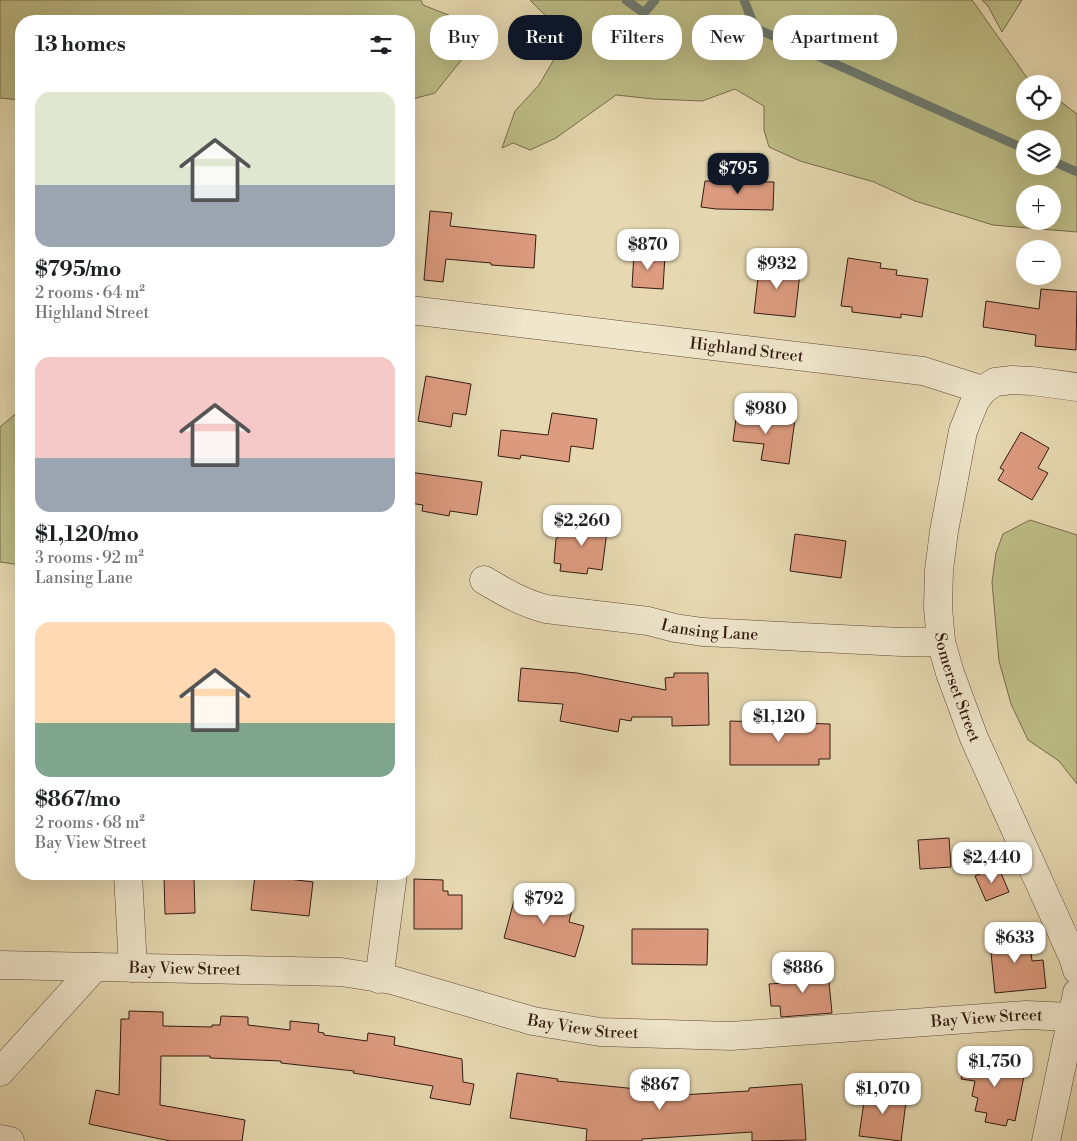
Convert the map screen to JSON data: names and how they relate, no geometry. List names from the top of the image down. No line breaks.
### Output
{"streets":{"street":["Highland Street","Lansing Lane","Somerset Street","Bay View Street"]},"crossings":[["Highland Street","Somerset Street"],["Lansing Lane","Somerset Street"]],"page":{"chip":["Buy","Rent","Filters","New","Apartment"],"heading":"13 homes","map_buttons":["+","−"],"list":[{"name":"$795/mo","note":"2 rooms · 64 m² · Highland Street"},{"name":"$1,120/mo","note":"3 rooms · 92 m² · Lansing Lane"},{"name":"$867/mo","note":"2 rooms · 68 m² · Bay View Street"}],"price":["$795","$870","$932","$980","$2,260","$1,120","$2,440","$792","$633","$886","$1,750","$867","$1,070"]}}
